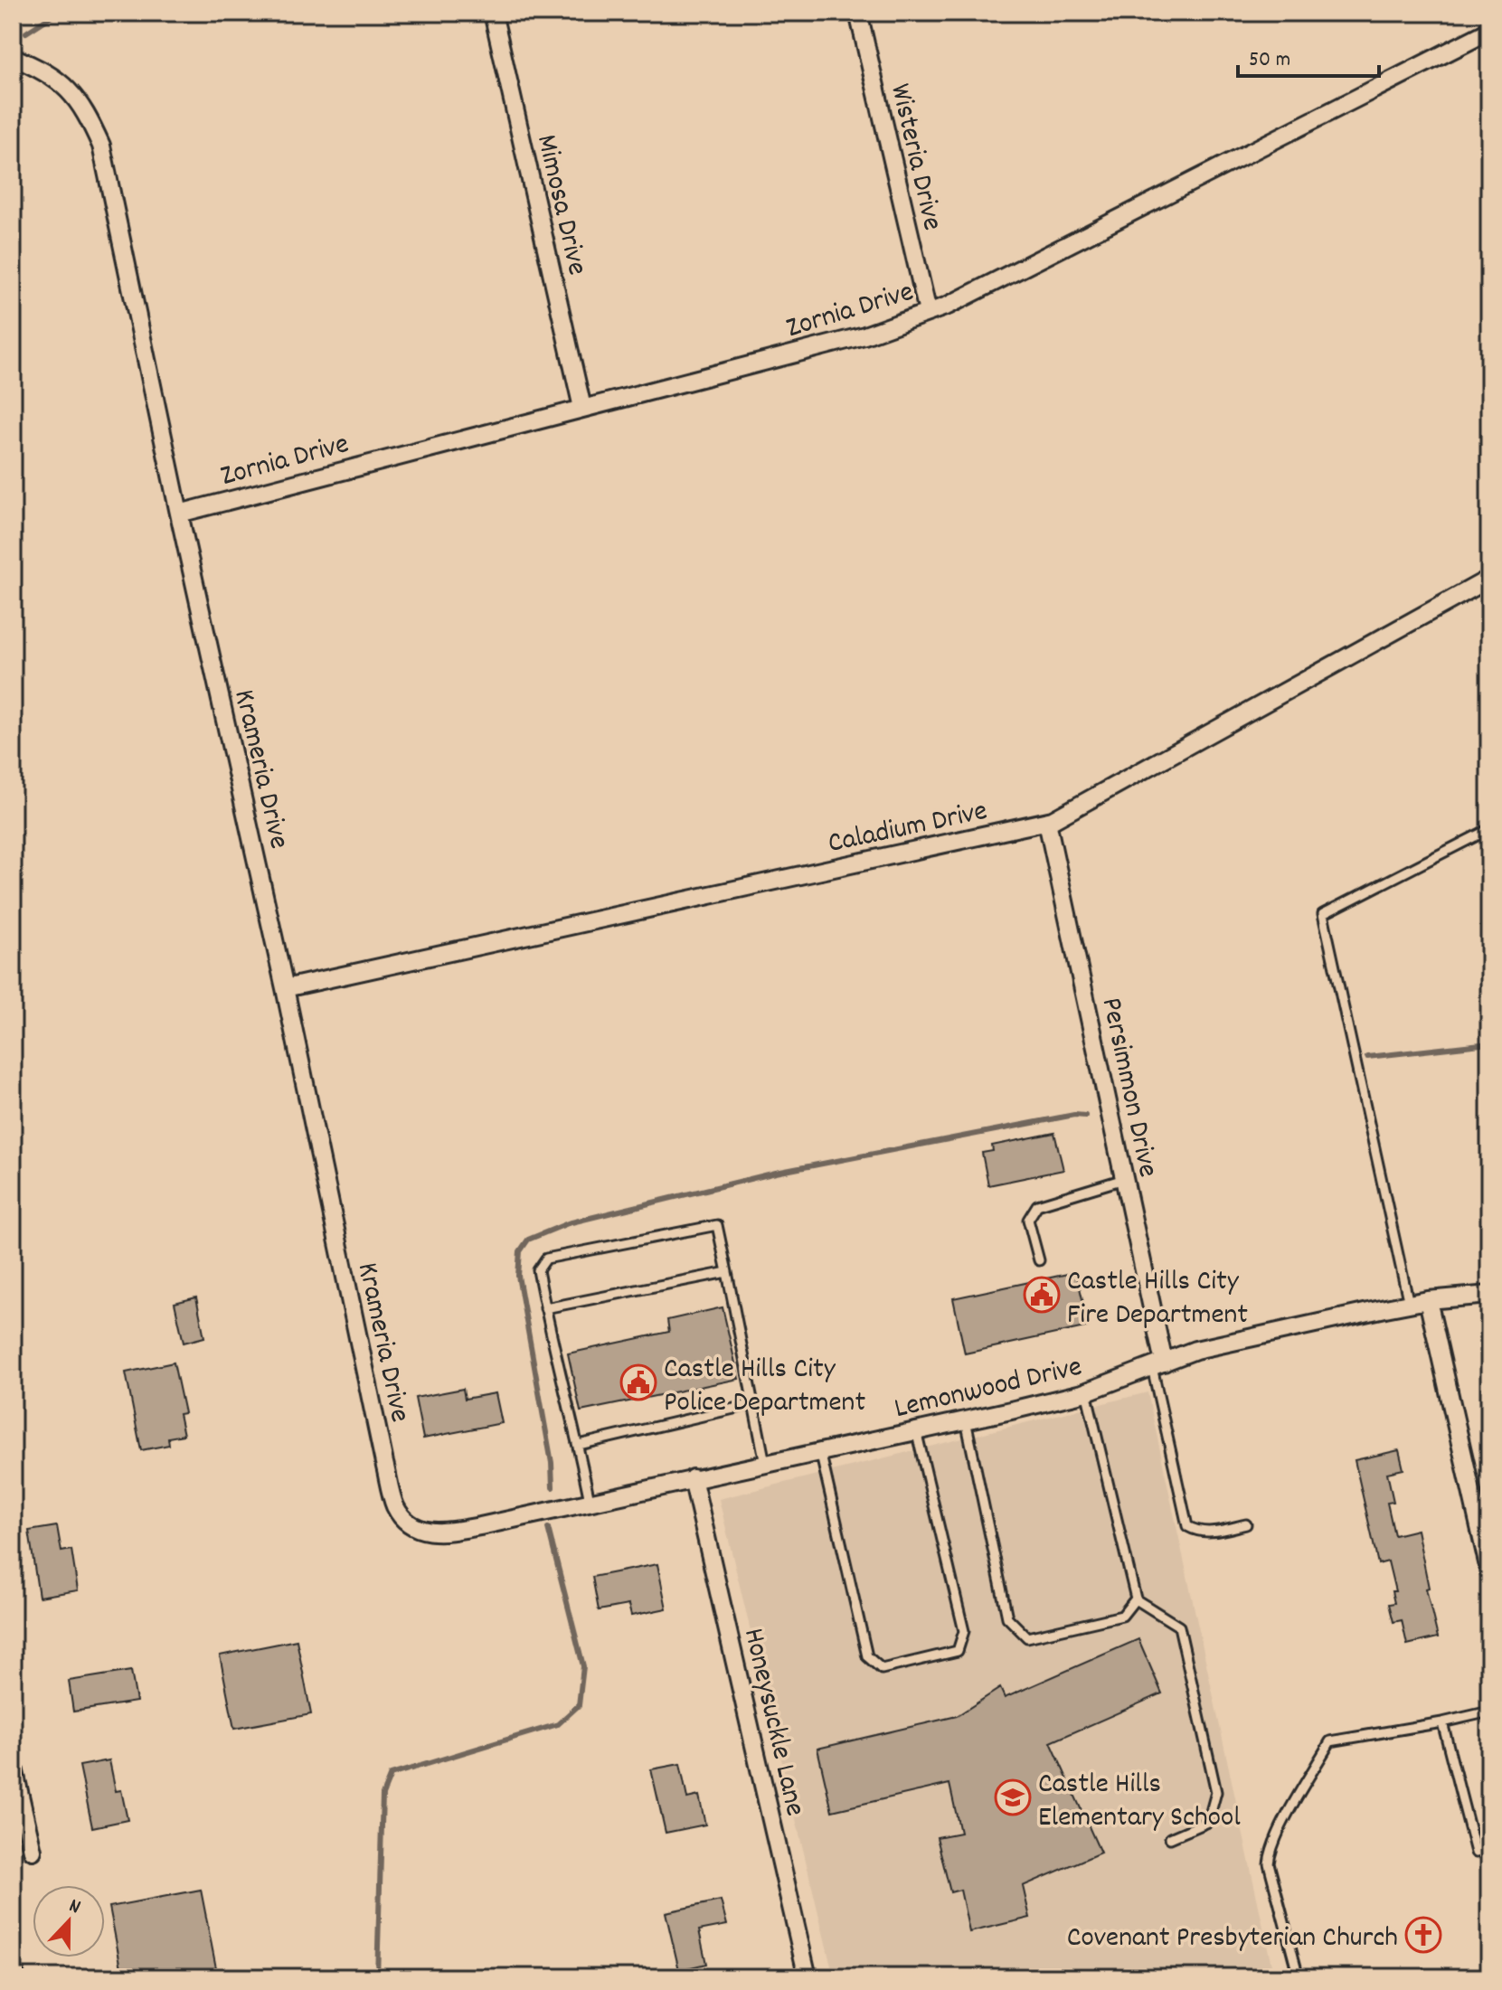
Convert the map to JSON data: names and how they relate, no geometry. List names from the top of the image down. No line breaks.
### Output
{"streets":{"street":["Wisteria Drive","Mimosa Drive","Zornia Drive","Krameria Drive","Caladium Drive","Persimmon Drive","Lemonwood Drive","Honeysuckle Lane"]},"crossings":[["Wisteria Drive","Zornia Drive"],["Mimosa Drive","Zornia Drive"],["Zornia Drive","Krameria Drive"],["Krameria Drive","Caladium Drive"],["Krameria Drive","Lemonwood Drive"],["Caladium Drive","Persimmon Drive"],["Persimmon Drive","Lemonwood Drive"],["Lemonwood Drive","Honeysuckle Lane"]],"places":{"public building":["Castle Hills City Fire Department","Castle Hills City Police Department"],"school or university":["Castle Hills Elementary School"],"church":["Covenant Presbyterian Church"]},"scale_bar":"50 m","north":"top"}
